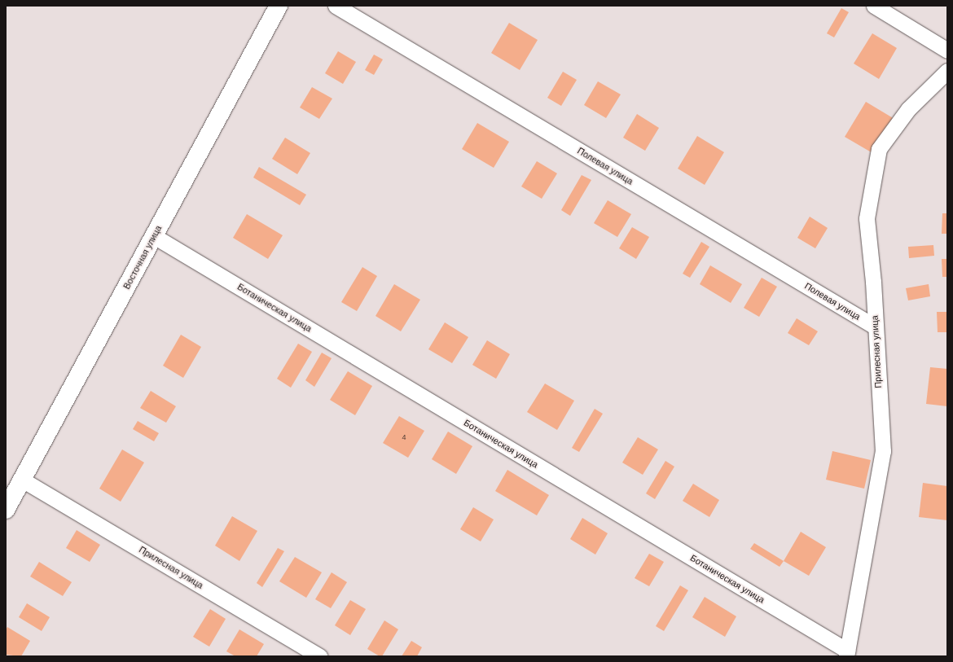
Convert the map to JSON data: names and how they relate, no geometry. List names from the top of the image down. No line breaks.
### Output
{"streets":{"street":["Полевая улица","Восточная улица","Ботаническая улица","Прилесная улица"]},"crossings":[["Полевая улица","Прилесная улица"],["Восточная улица","Ботаническая улица"],["Восточная улица","Прилесная улица"],["Ботаническая улица","Прилесная улица"]],"house_numbers":["4"]}
